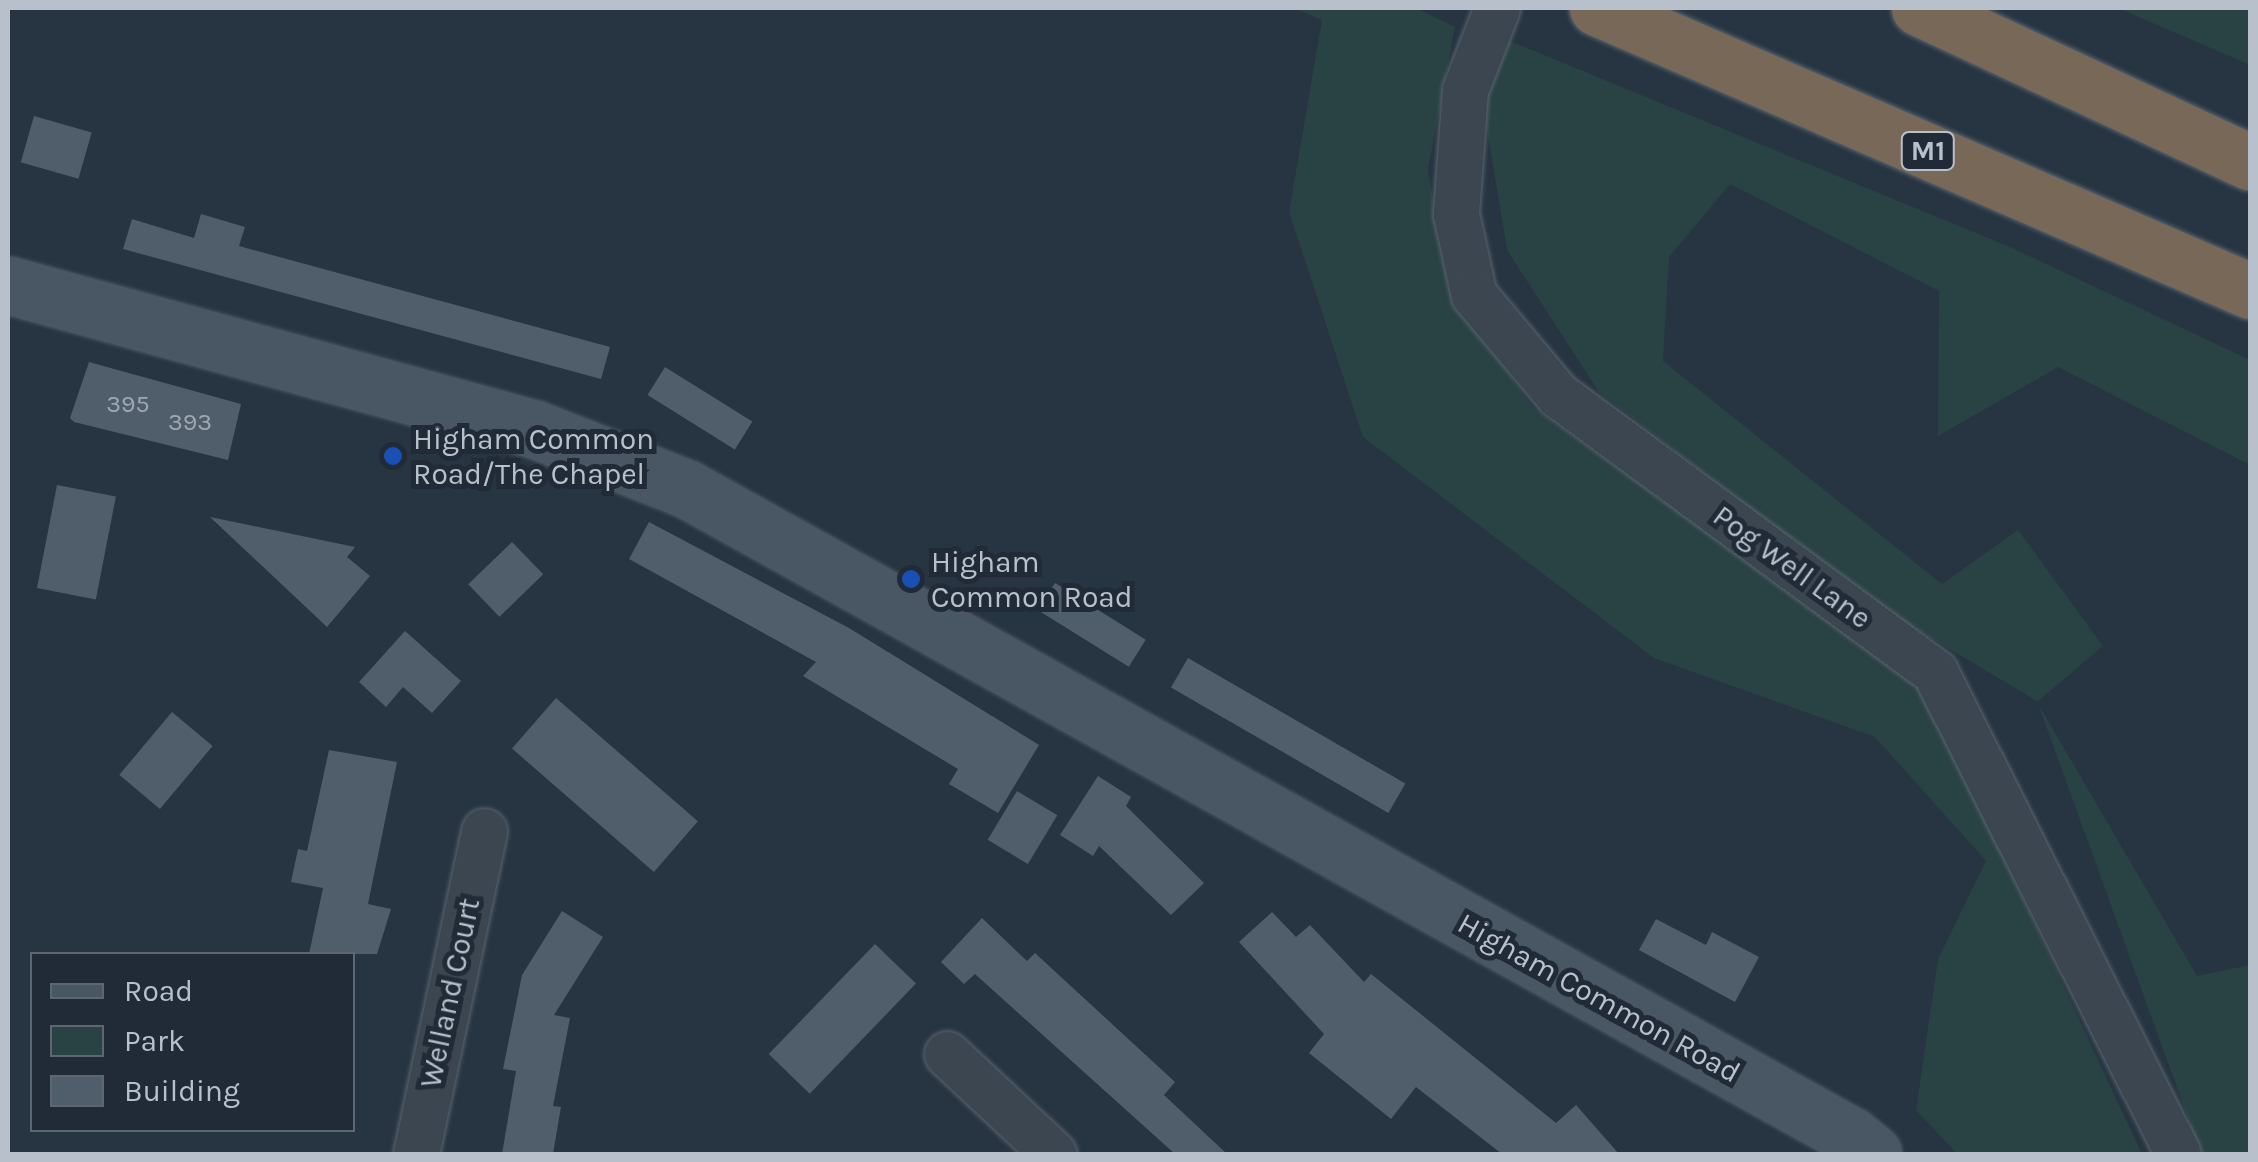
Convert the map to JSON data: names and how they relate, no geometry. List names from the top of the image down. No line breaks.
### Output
{"streets":{"highway":["M1"],"street":["Pog Well Lane","Welland Court","Higham Common Road"]},"places":["Higham Common Road/The Chapel","Higham Common Road"],"house_numbers":["395","393"],"legend":["Road","Park","Building"]}
